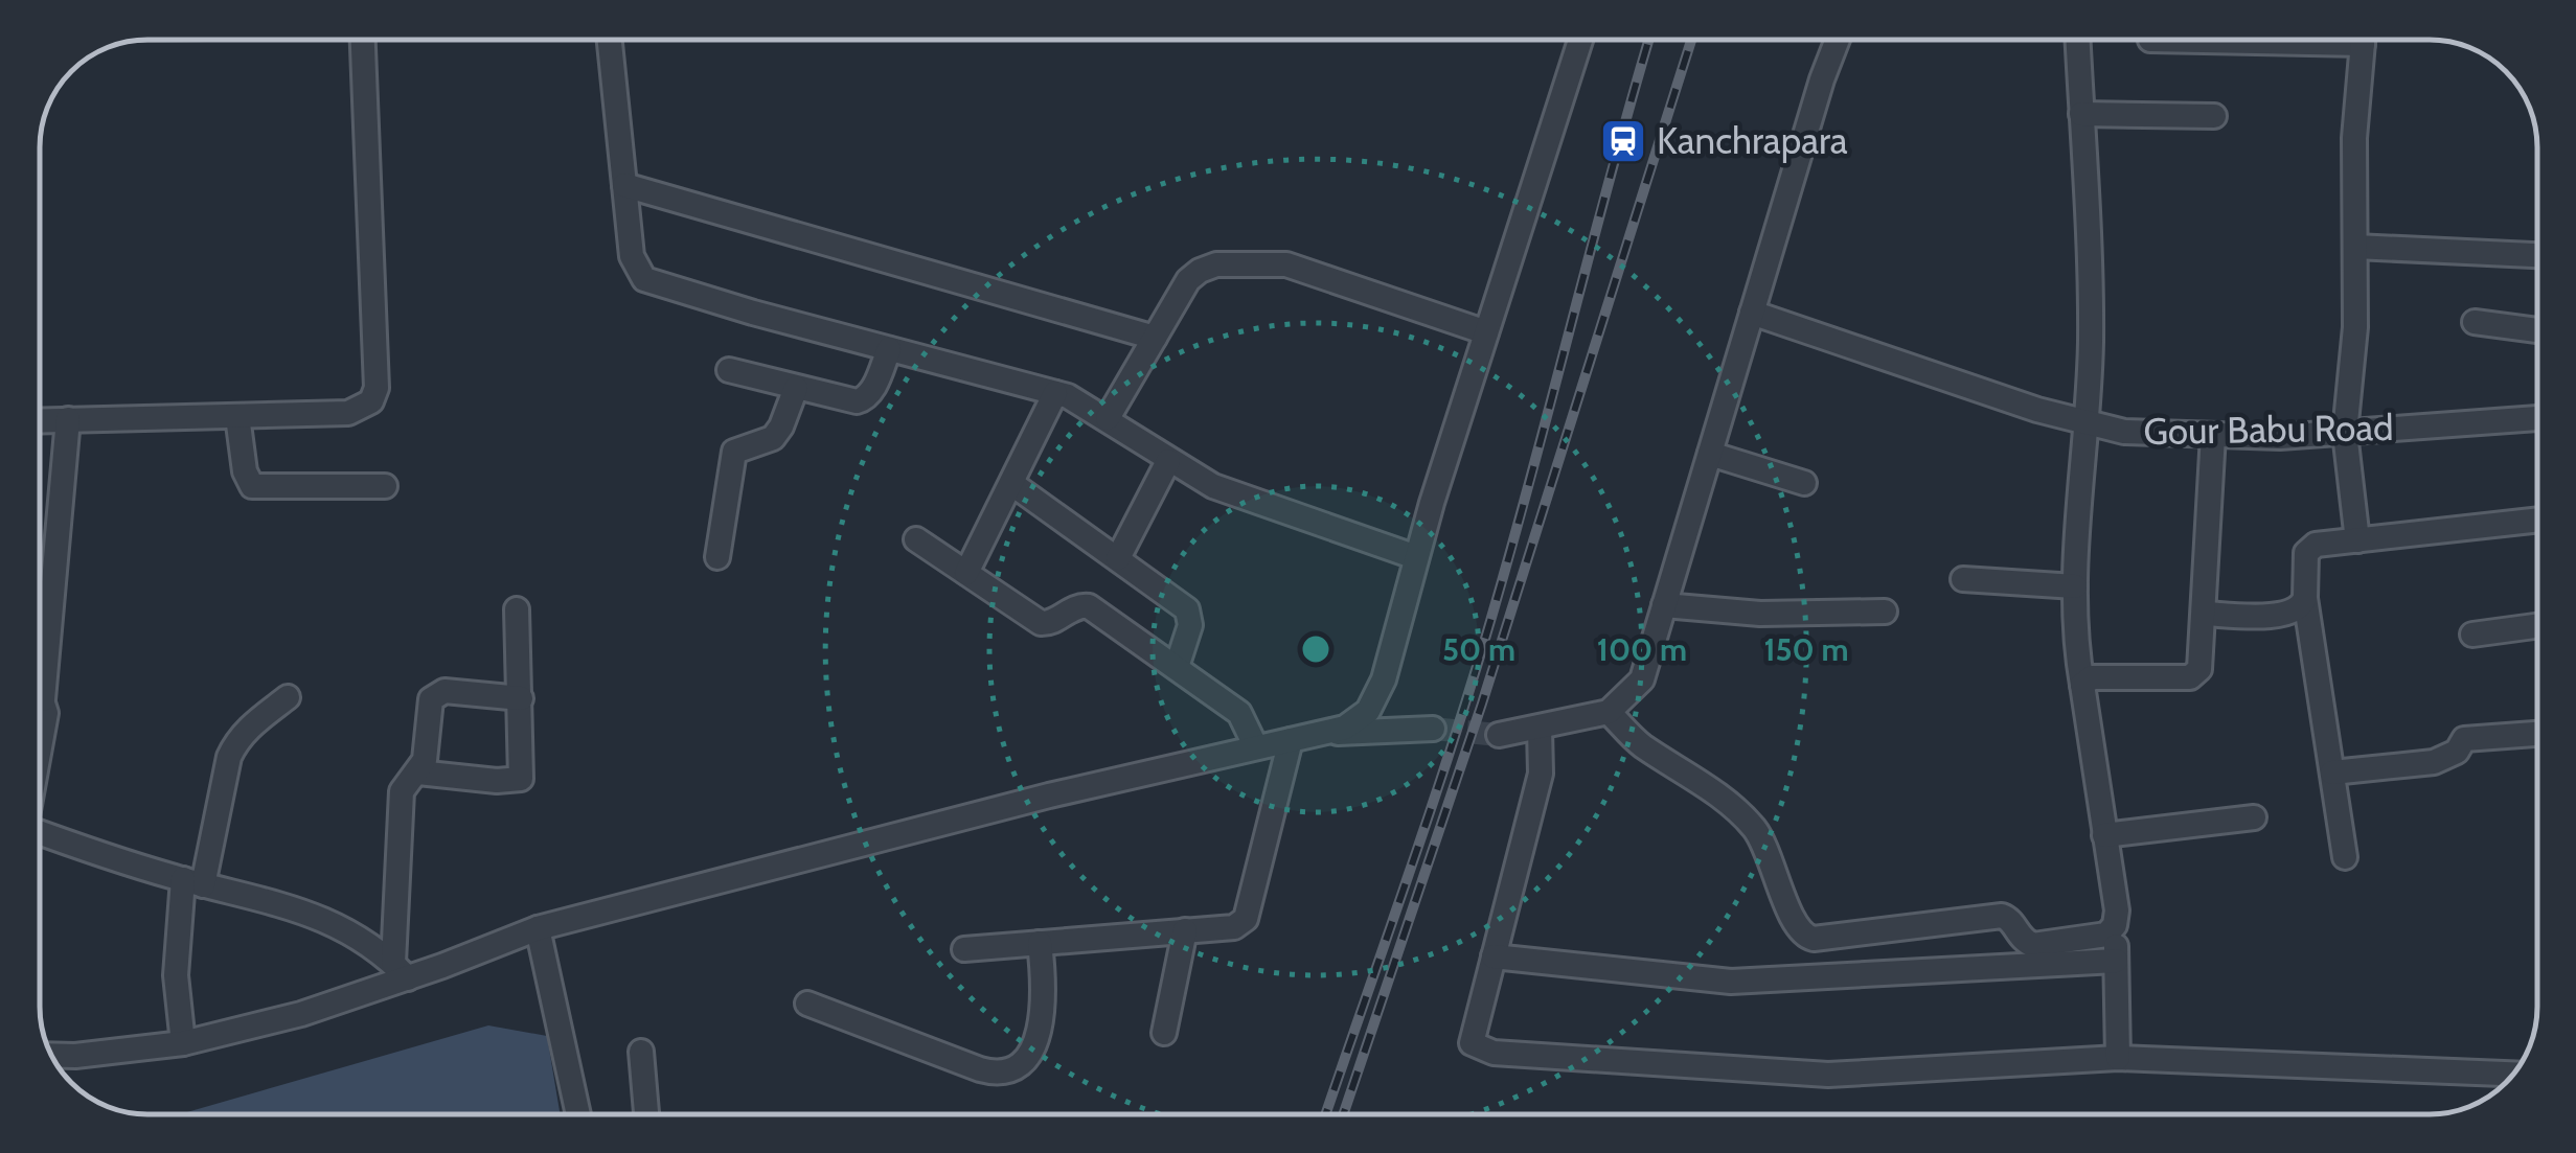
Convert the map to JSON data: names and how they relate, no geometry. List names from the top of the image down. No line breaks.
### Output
{"streets":{"street":["Gour Babu Road"]},"places":{"station":["Kanchrapara"]},"rings":["50 m","100 m","150 m"]}
